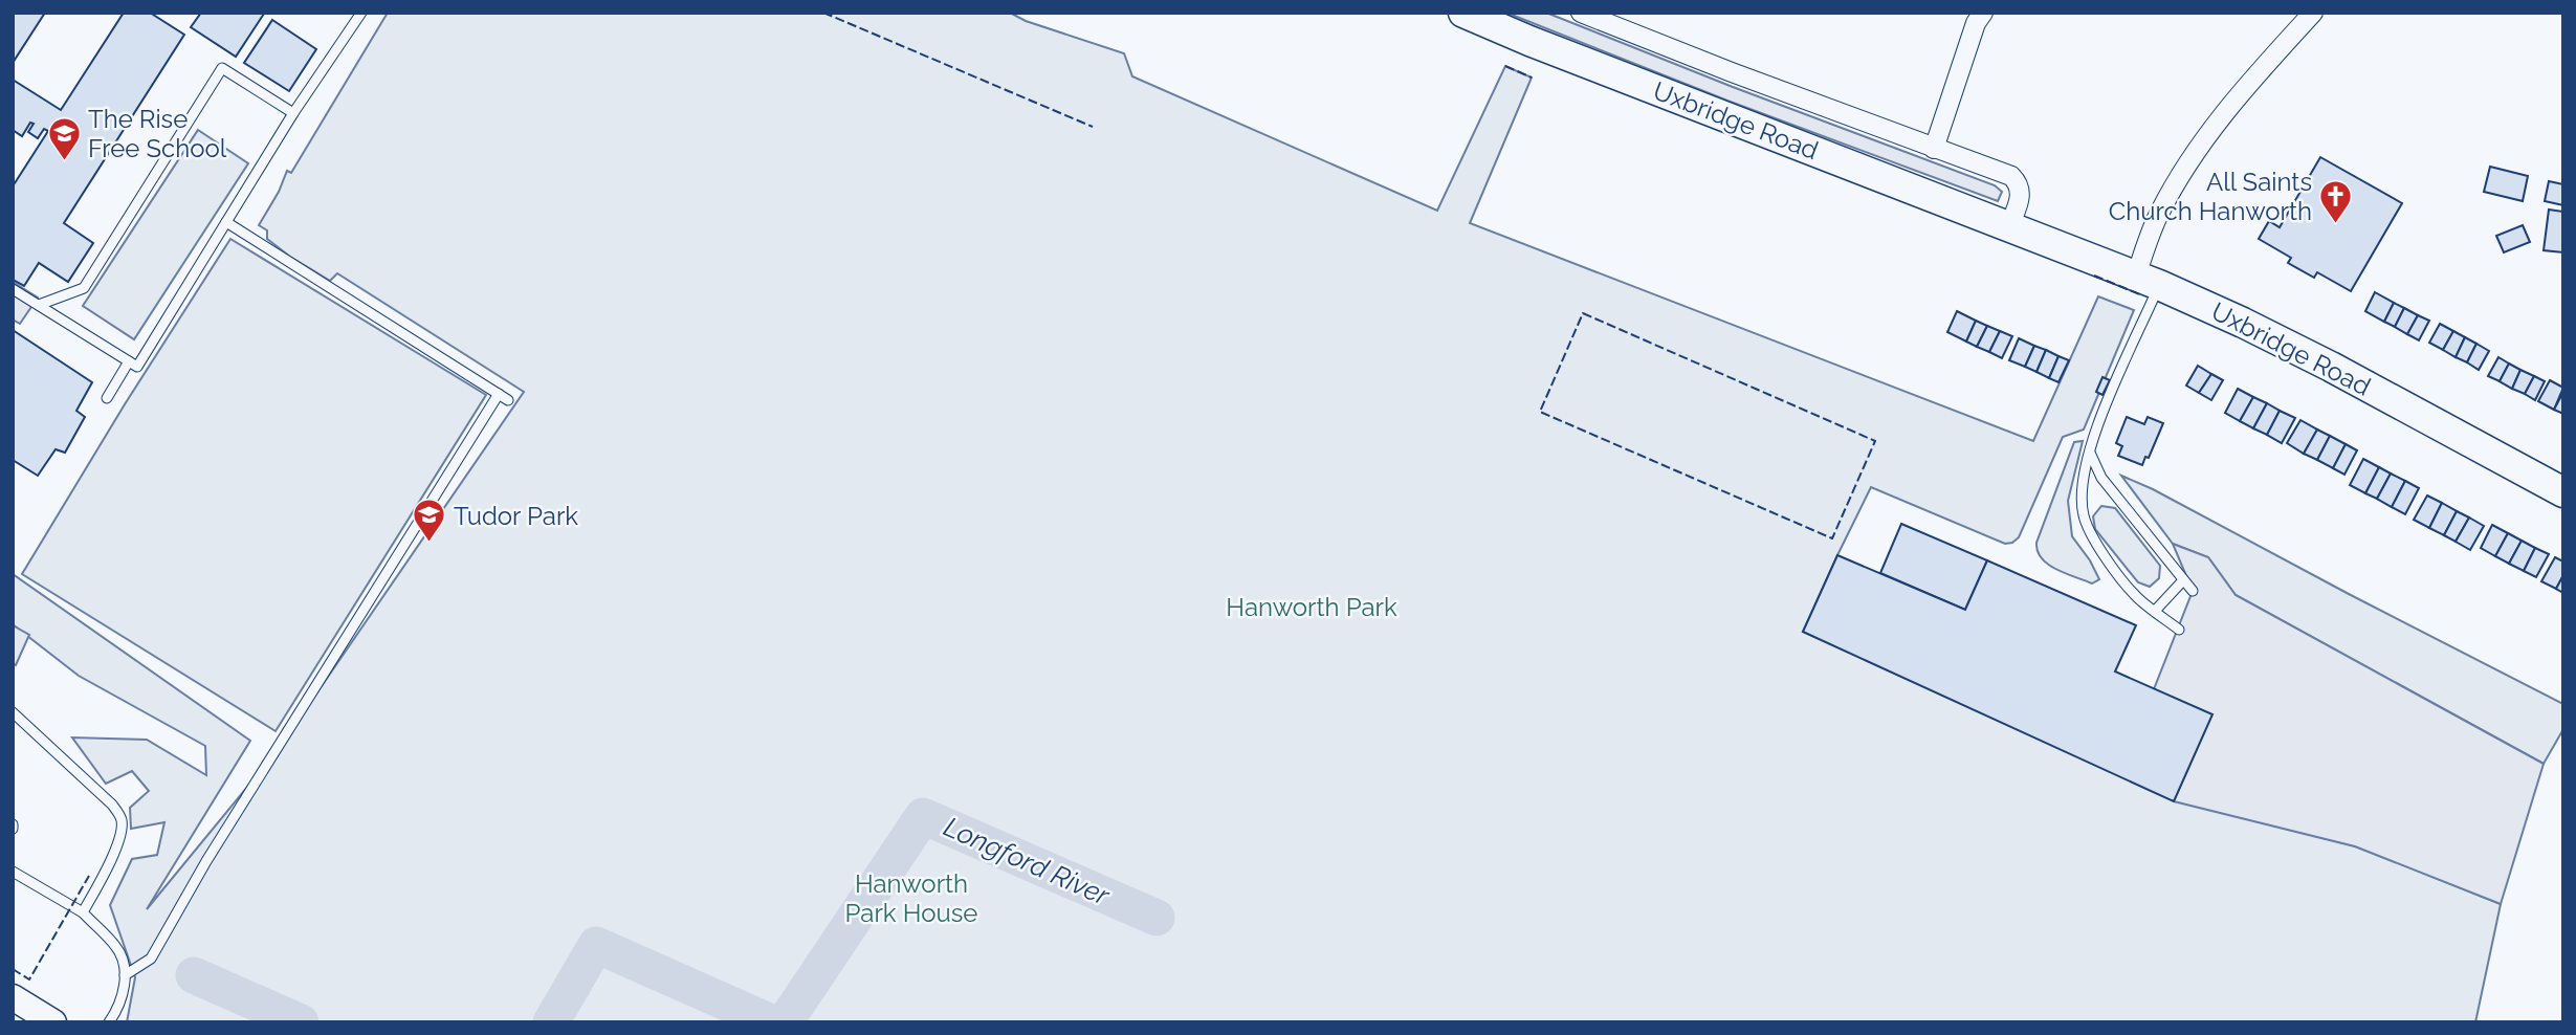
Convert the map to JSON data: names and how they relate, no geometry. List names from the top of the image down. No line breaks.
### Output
{"streets":{"main road":["Uxbridge Road"]},"water":["Longford River"],"parks":["Hanworth Park","Hanworth Park House"],"places":{"school or university":["The Rise Free School","Tudor Park"],"church":["All Saints Church Hanworth"]}}
